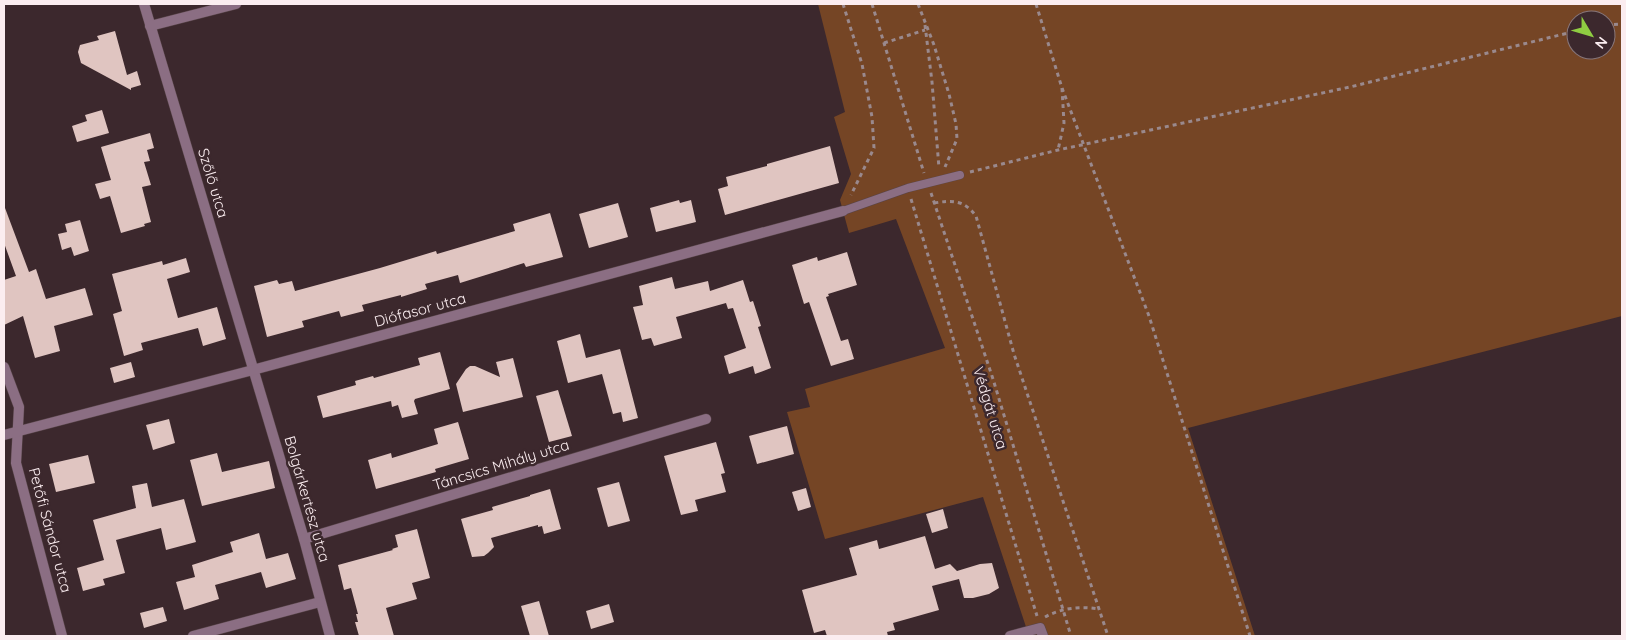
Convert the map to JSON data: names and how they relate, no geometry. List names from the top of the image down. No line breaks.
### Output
{"streets":{"street":["Szőlő utca","Diófasor utca","Táncsics Mihály utca","Bolgárkertész utca","Petőfi Sándor utca"],"path":["Védgát utca"]},"crossings":[["Szőlő utca","Diófasor utca"],["Szőlő utca","Bolgárkertész utca"],["Diófasor utca","Bolgárkertész utca"],["Diófasor utca","Petőfi Sándor utca"],["Táncsics Mihály utca","Bolgárkertész utca"]],"north":"bottom right"}
